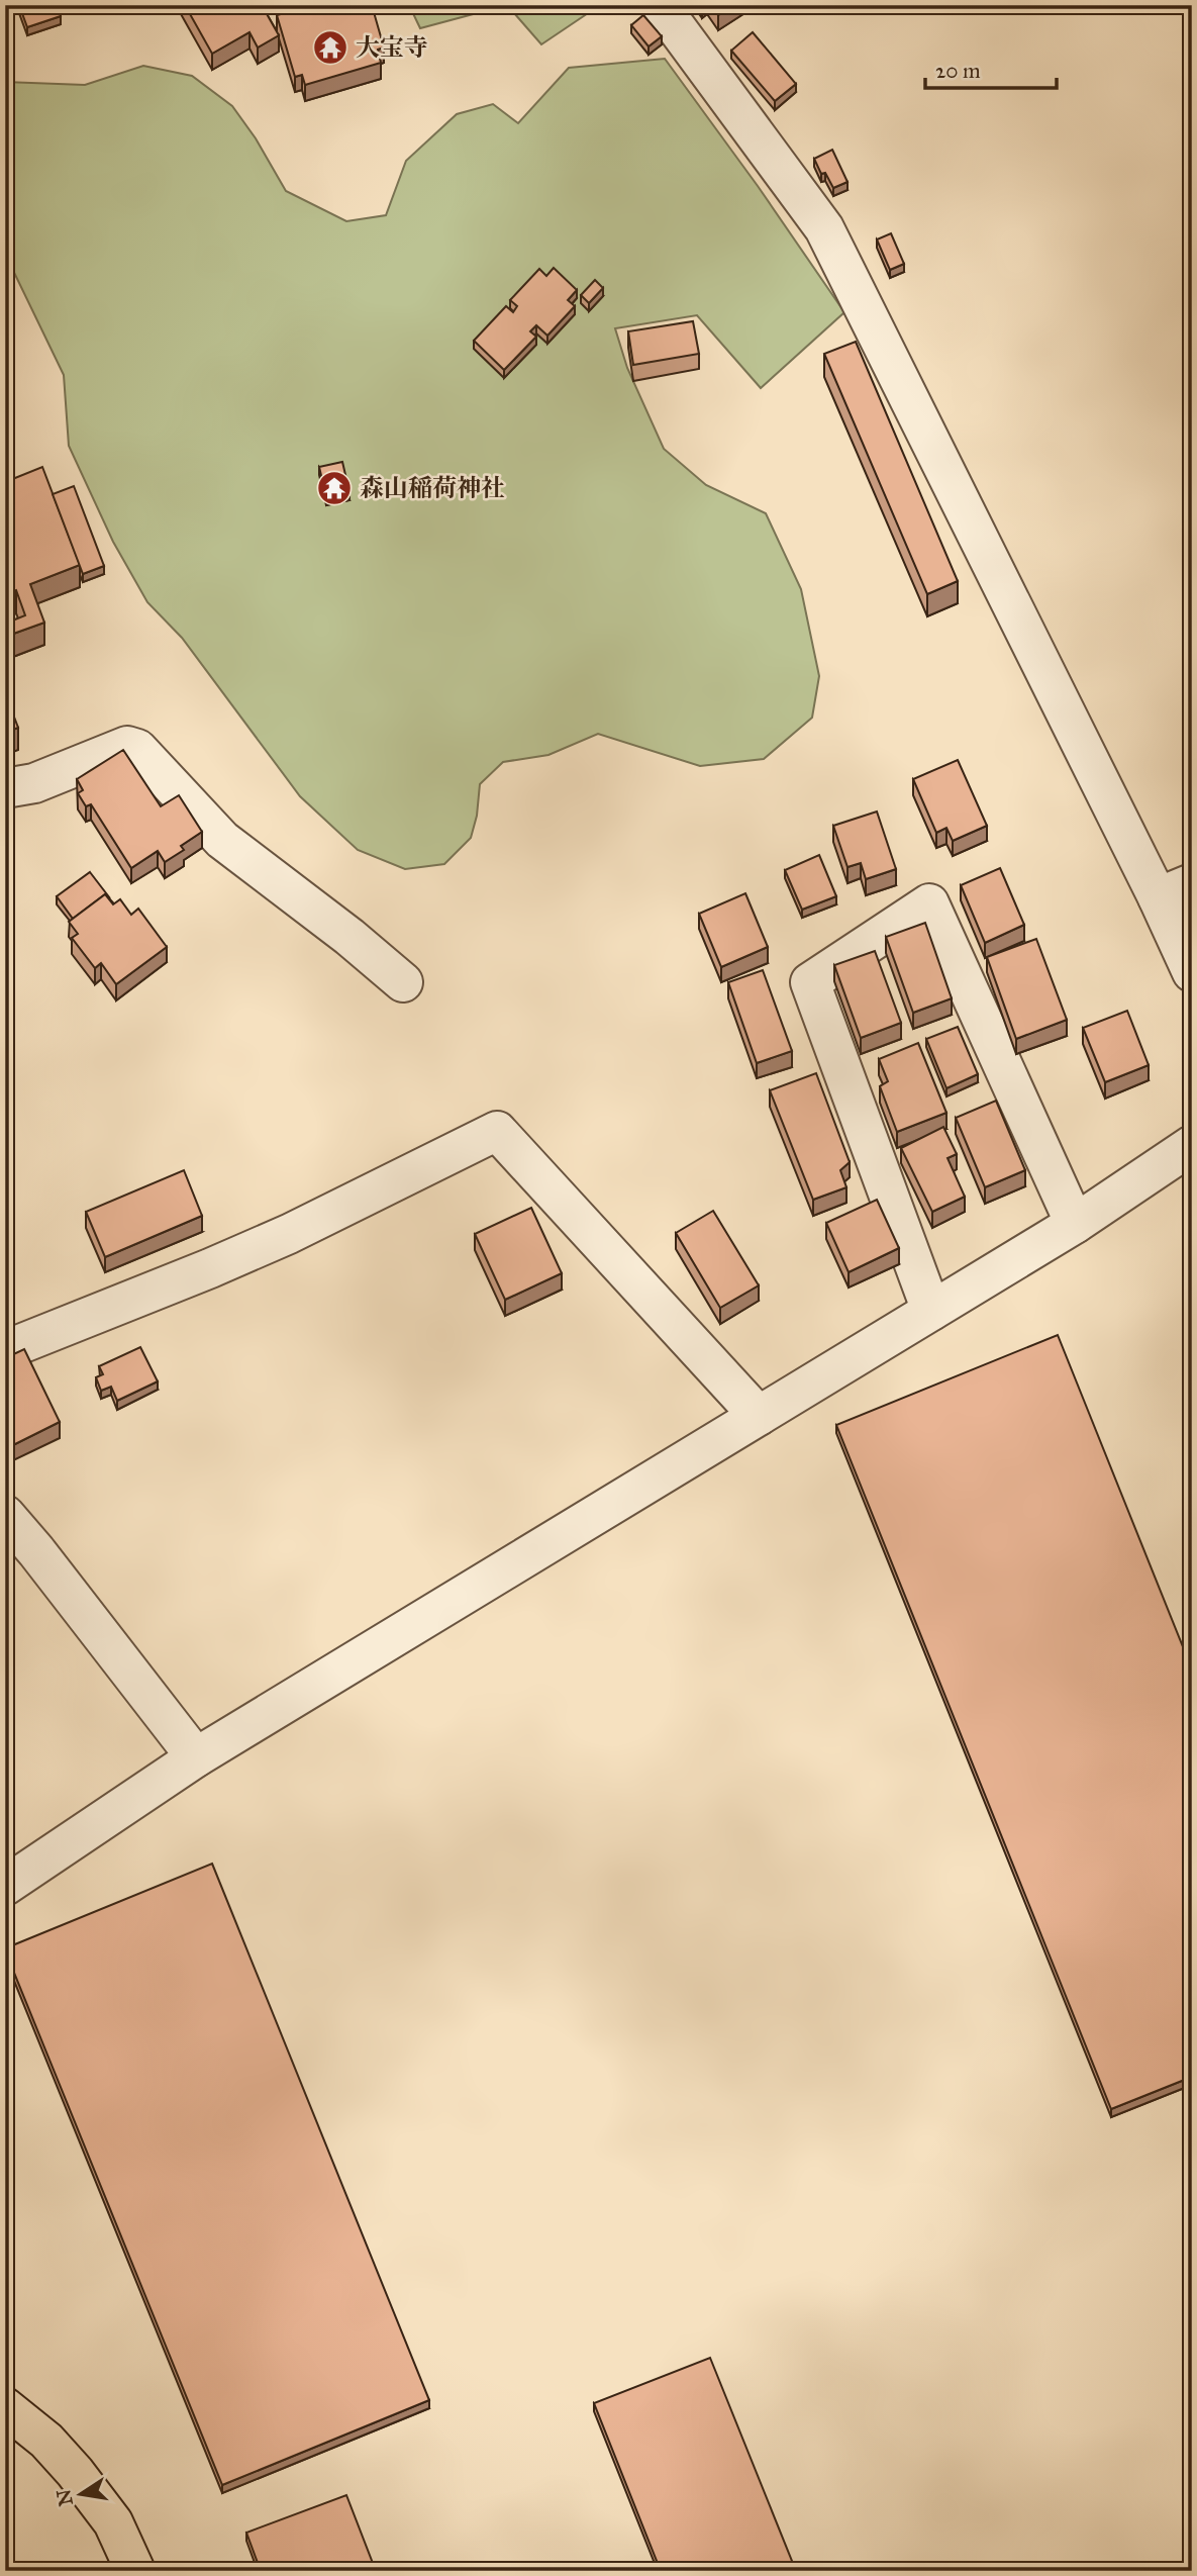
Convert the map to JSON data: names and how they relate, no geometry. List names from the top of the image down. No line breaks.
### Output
{"places":{"temple":["大宝寺","森山稲荷神社"]},"scale_bar":"20 m","north":"left"}
